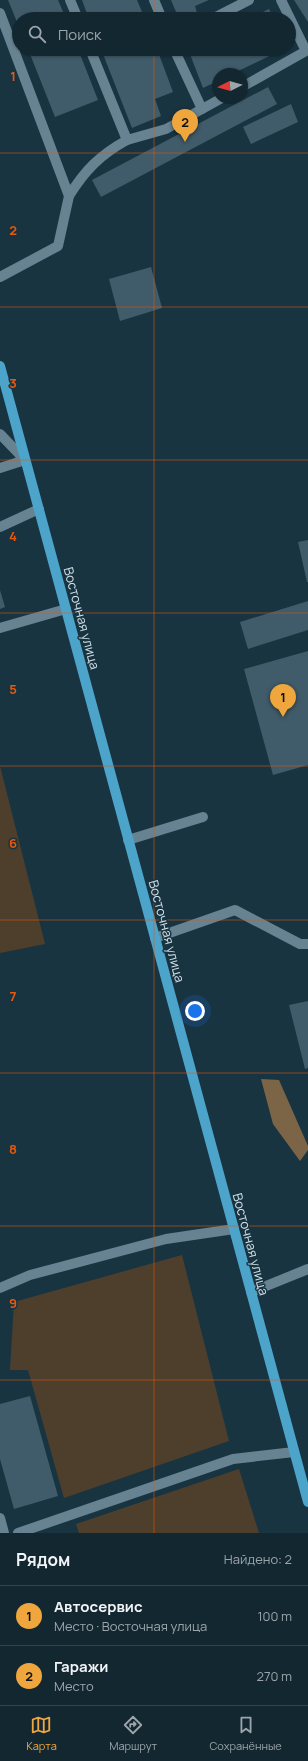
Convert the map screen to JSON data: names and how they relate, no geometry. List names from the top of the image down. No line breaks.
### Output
{"streets":{"main road":["Восточная улица"]},"north":"left","page":{"search":"Поиск","pins":["2","1"],"heading":["Рядом","Найдено: 2"],"list":[{"mark":"1","name":"Автосервис","note":"Место · Восточная улица","value":"100 m"},{"mark":"2","name":"Гаражи","note":"Место","value":"270 m"}],"nav":["Карта","Маршрут","Сохранённые"]},"grid":{"rows":["1","2","3","4","5","6","7","8","9"]}}
